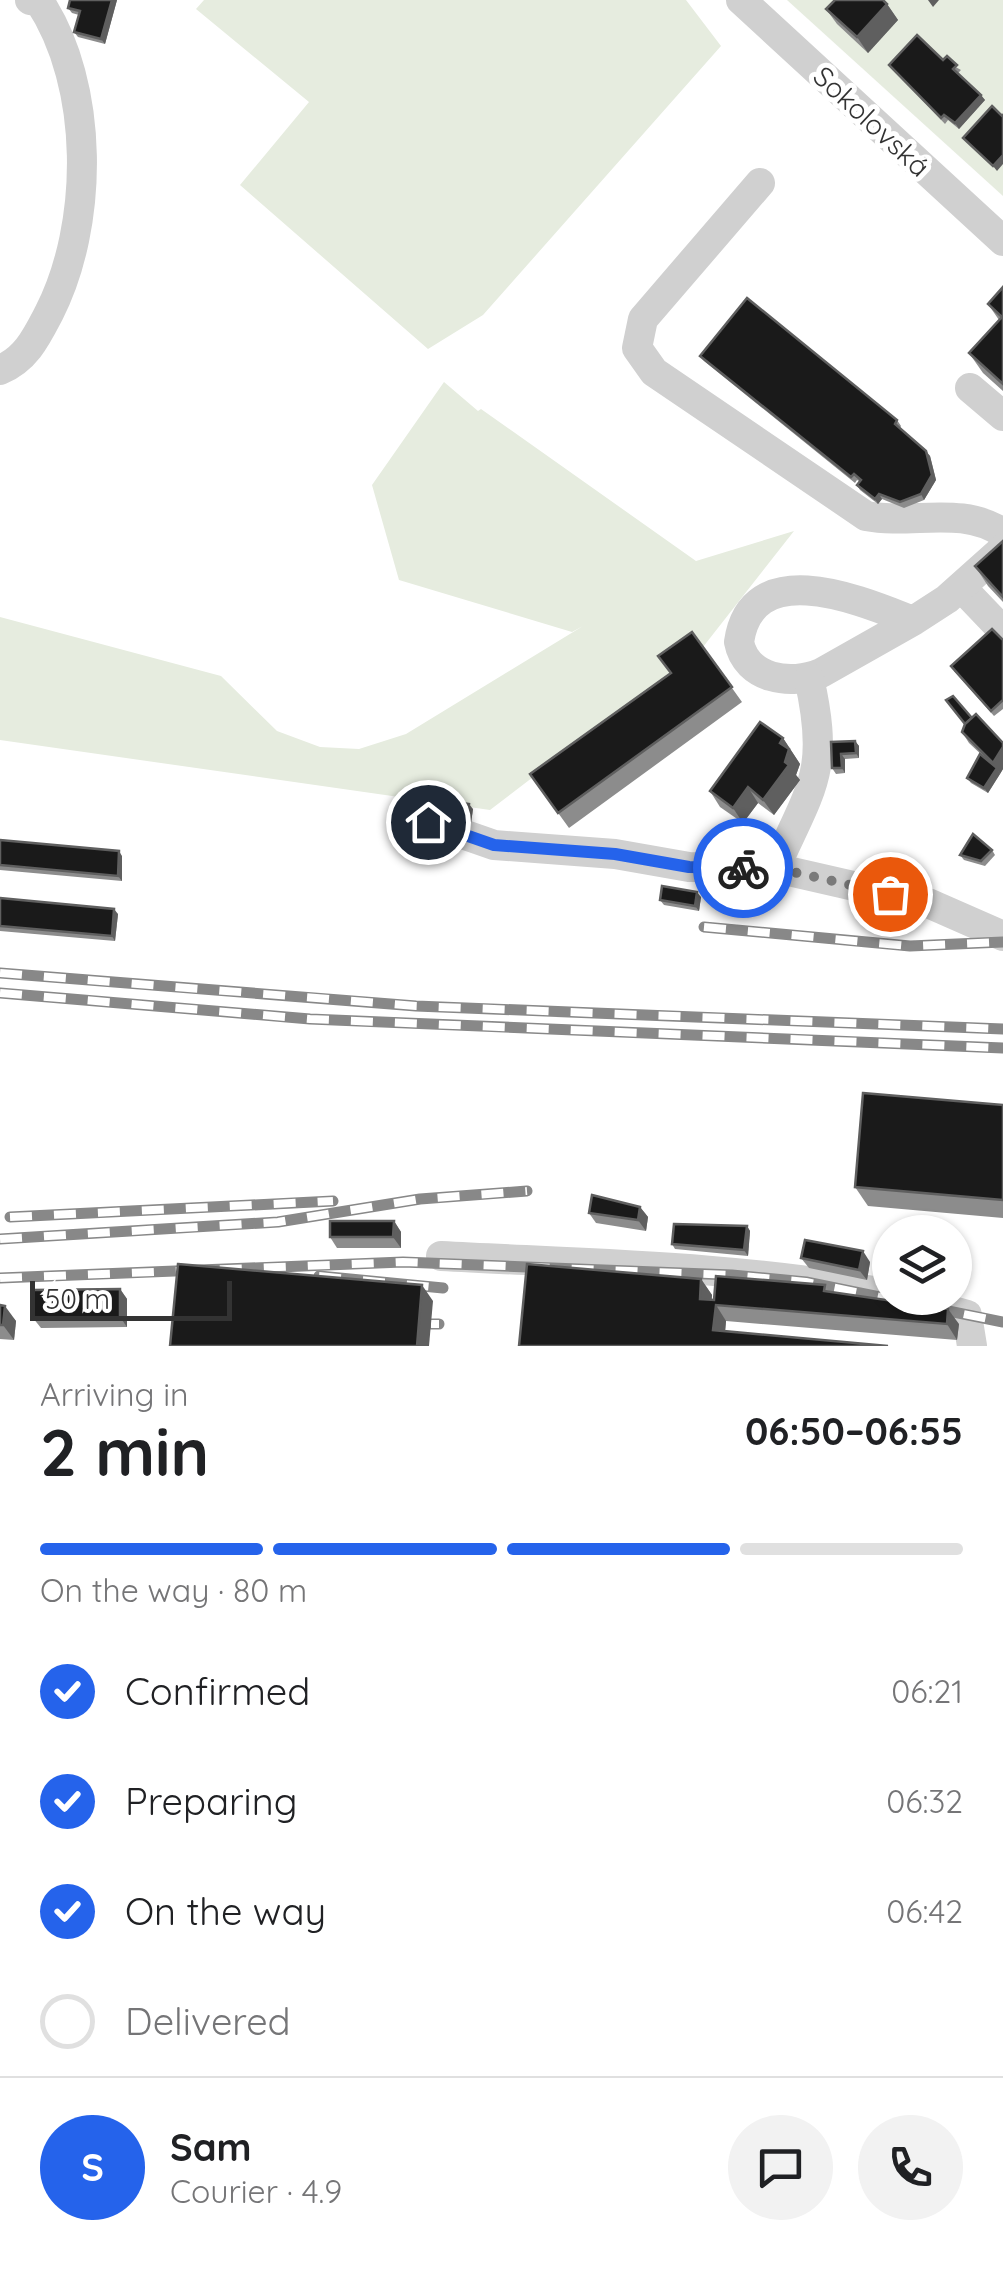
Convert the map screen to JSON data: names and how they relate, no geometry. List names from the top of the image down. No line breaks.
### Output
{"streets":{"street":["Sokolovská"]},"scale_bar":"50 m","page":{"scale":"50 m","heading":["2 min","Arriving in","06:50–06:55"],"panel":["Sam","Courier · 4.9"],"bar":"On the way · 80 m","list":[["Confirmed","06:21"],["Preparing","06:32"],["On the way","06:42"],"Delivered"],"round":"S"}}
